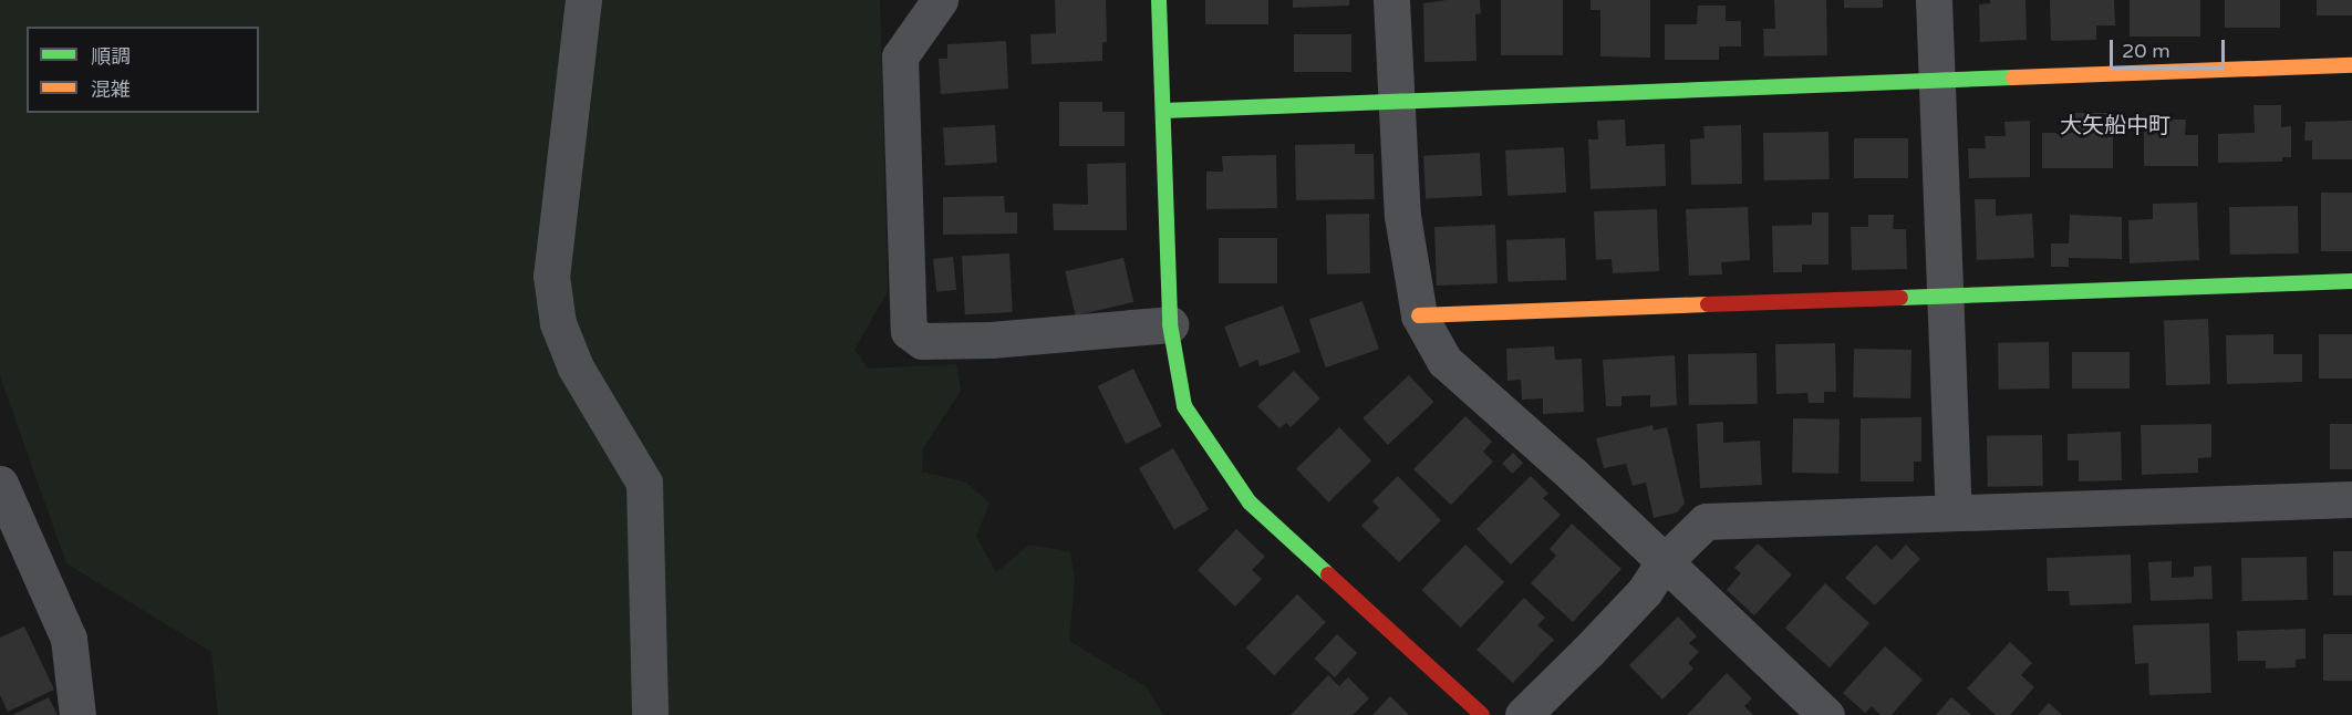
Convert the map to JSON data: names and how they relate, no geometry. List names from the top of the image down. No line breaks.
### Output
{"districts":["大矢船中町"],"legend":["順調","混雑"],"scale_bar":"20 m"}
